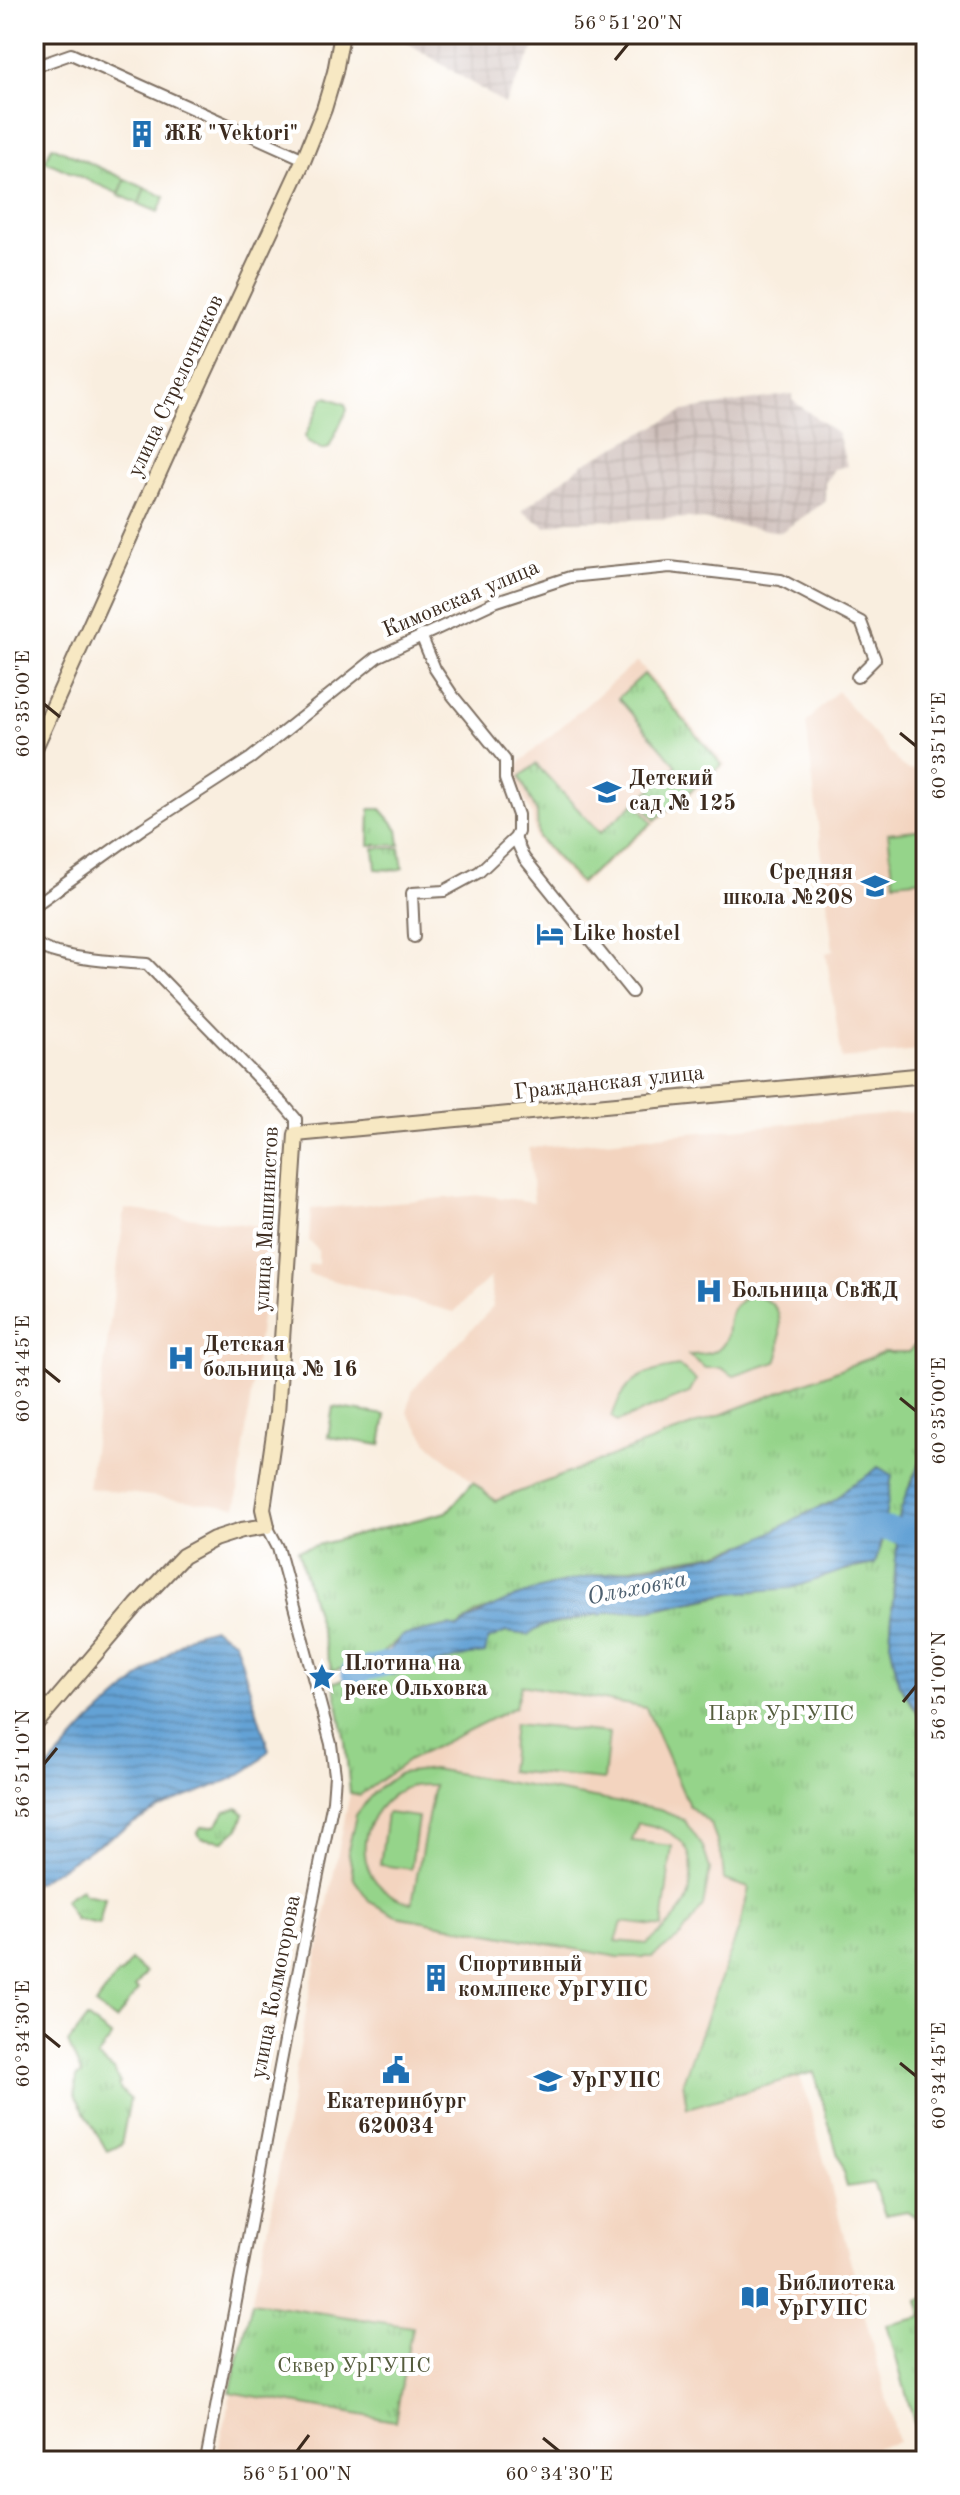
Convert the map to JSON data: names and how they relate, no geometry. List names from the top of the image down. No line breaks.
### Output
{"streets":{"street":["улица Стрелочников","Кимовская улица","Гражданская улица","улица Машинистов","улица Колмогорова"]},"crossings":[["Гражданская улица","улица Машинистов"],["улица Машинистов","улица Колмогорова"]],"water":["Ольховка"],"parks":["Парк УрГУПС","Сквер УрГУПС"],"places":{"building":["ЖК \"Vektori\"","Спортивный комлпекс УрГУПС"],"school or university":["Детский сад № 125","Средняя школа №208","УрГУПС"],"hotel":["Like hostel"],"hospital":["Больница СвЖД","Детская больница № 16"],"place":["Плотина на реке Ольховка"],"public building":["Екатеринбург 620034"],"library":["Библиотека УрГУПС"]},"coordinates":["56°51'20\"N","60°35'00\"E","60°35'15\"E","60°34'45\"E","56°51'00\"N","56°51'10\"N","60°34'30\"E"]}
